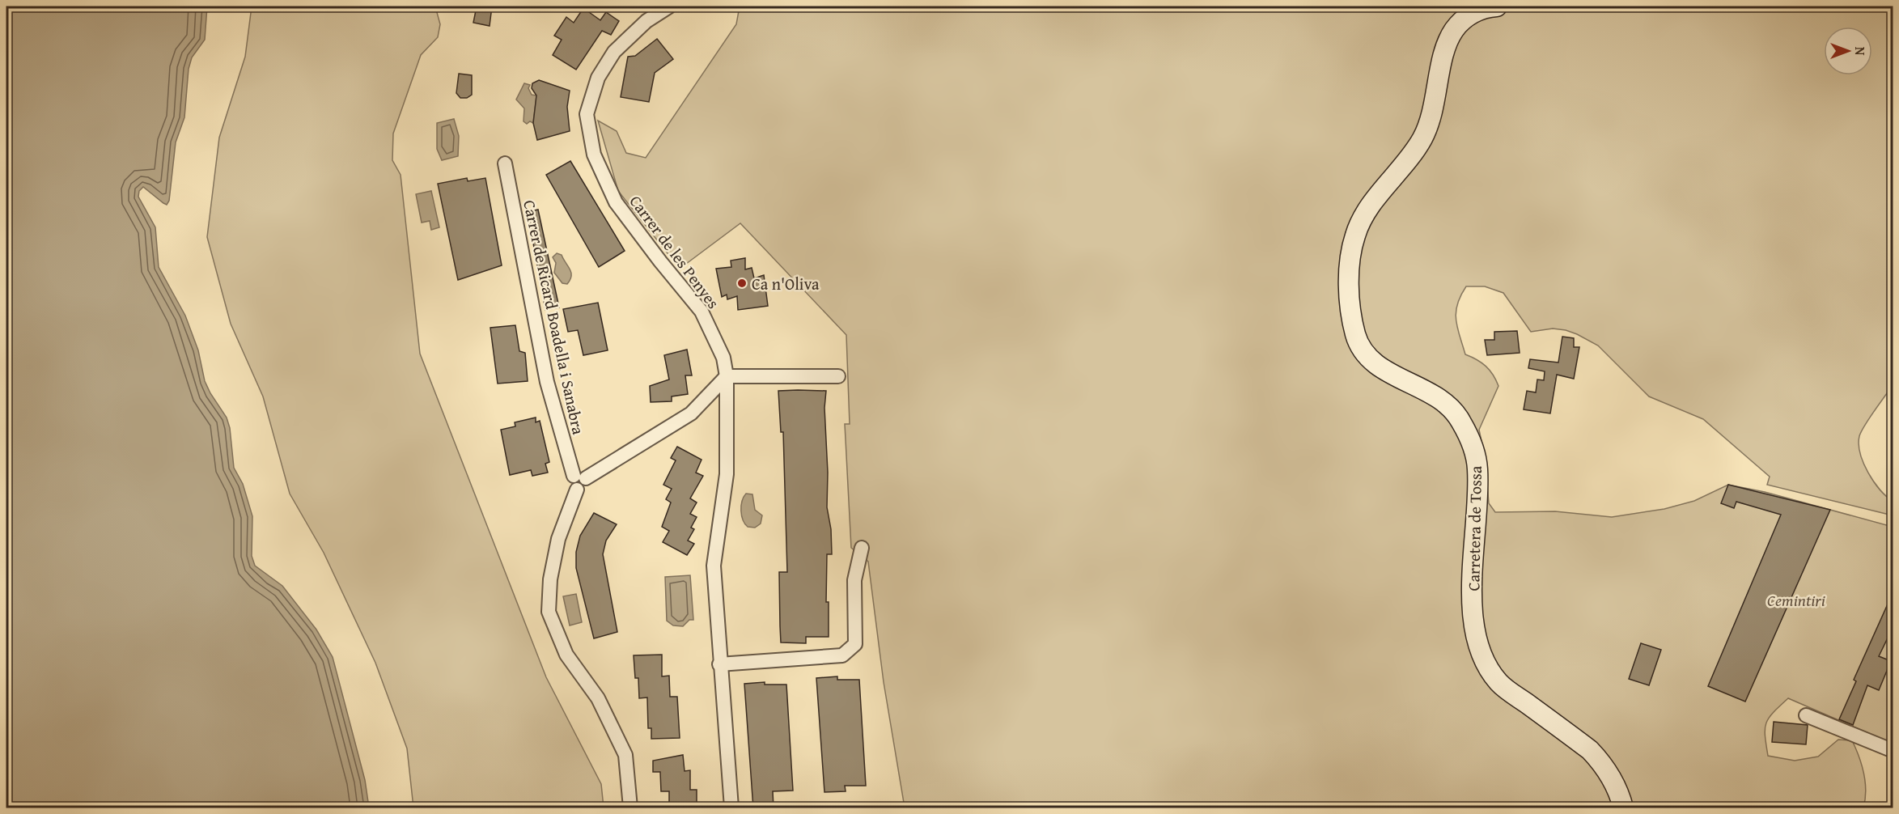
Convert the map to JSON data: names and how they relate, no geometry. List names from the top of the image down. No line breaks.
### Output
{"streets":{"main road":["Carretera de Tossa"],"street":["Carrer de les Penyes","Carrer de Ricard Boadella i Sanabra"]},"parks":["Cemintiri"],"places":["Ca n'Oliva"],"north":"right"}
